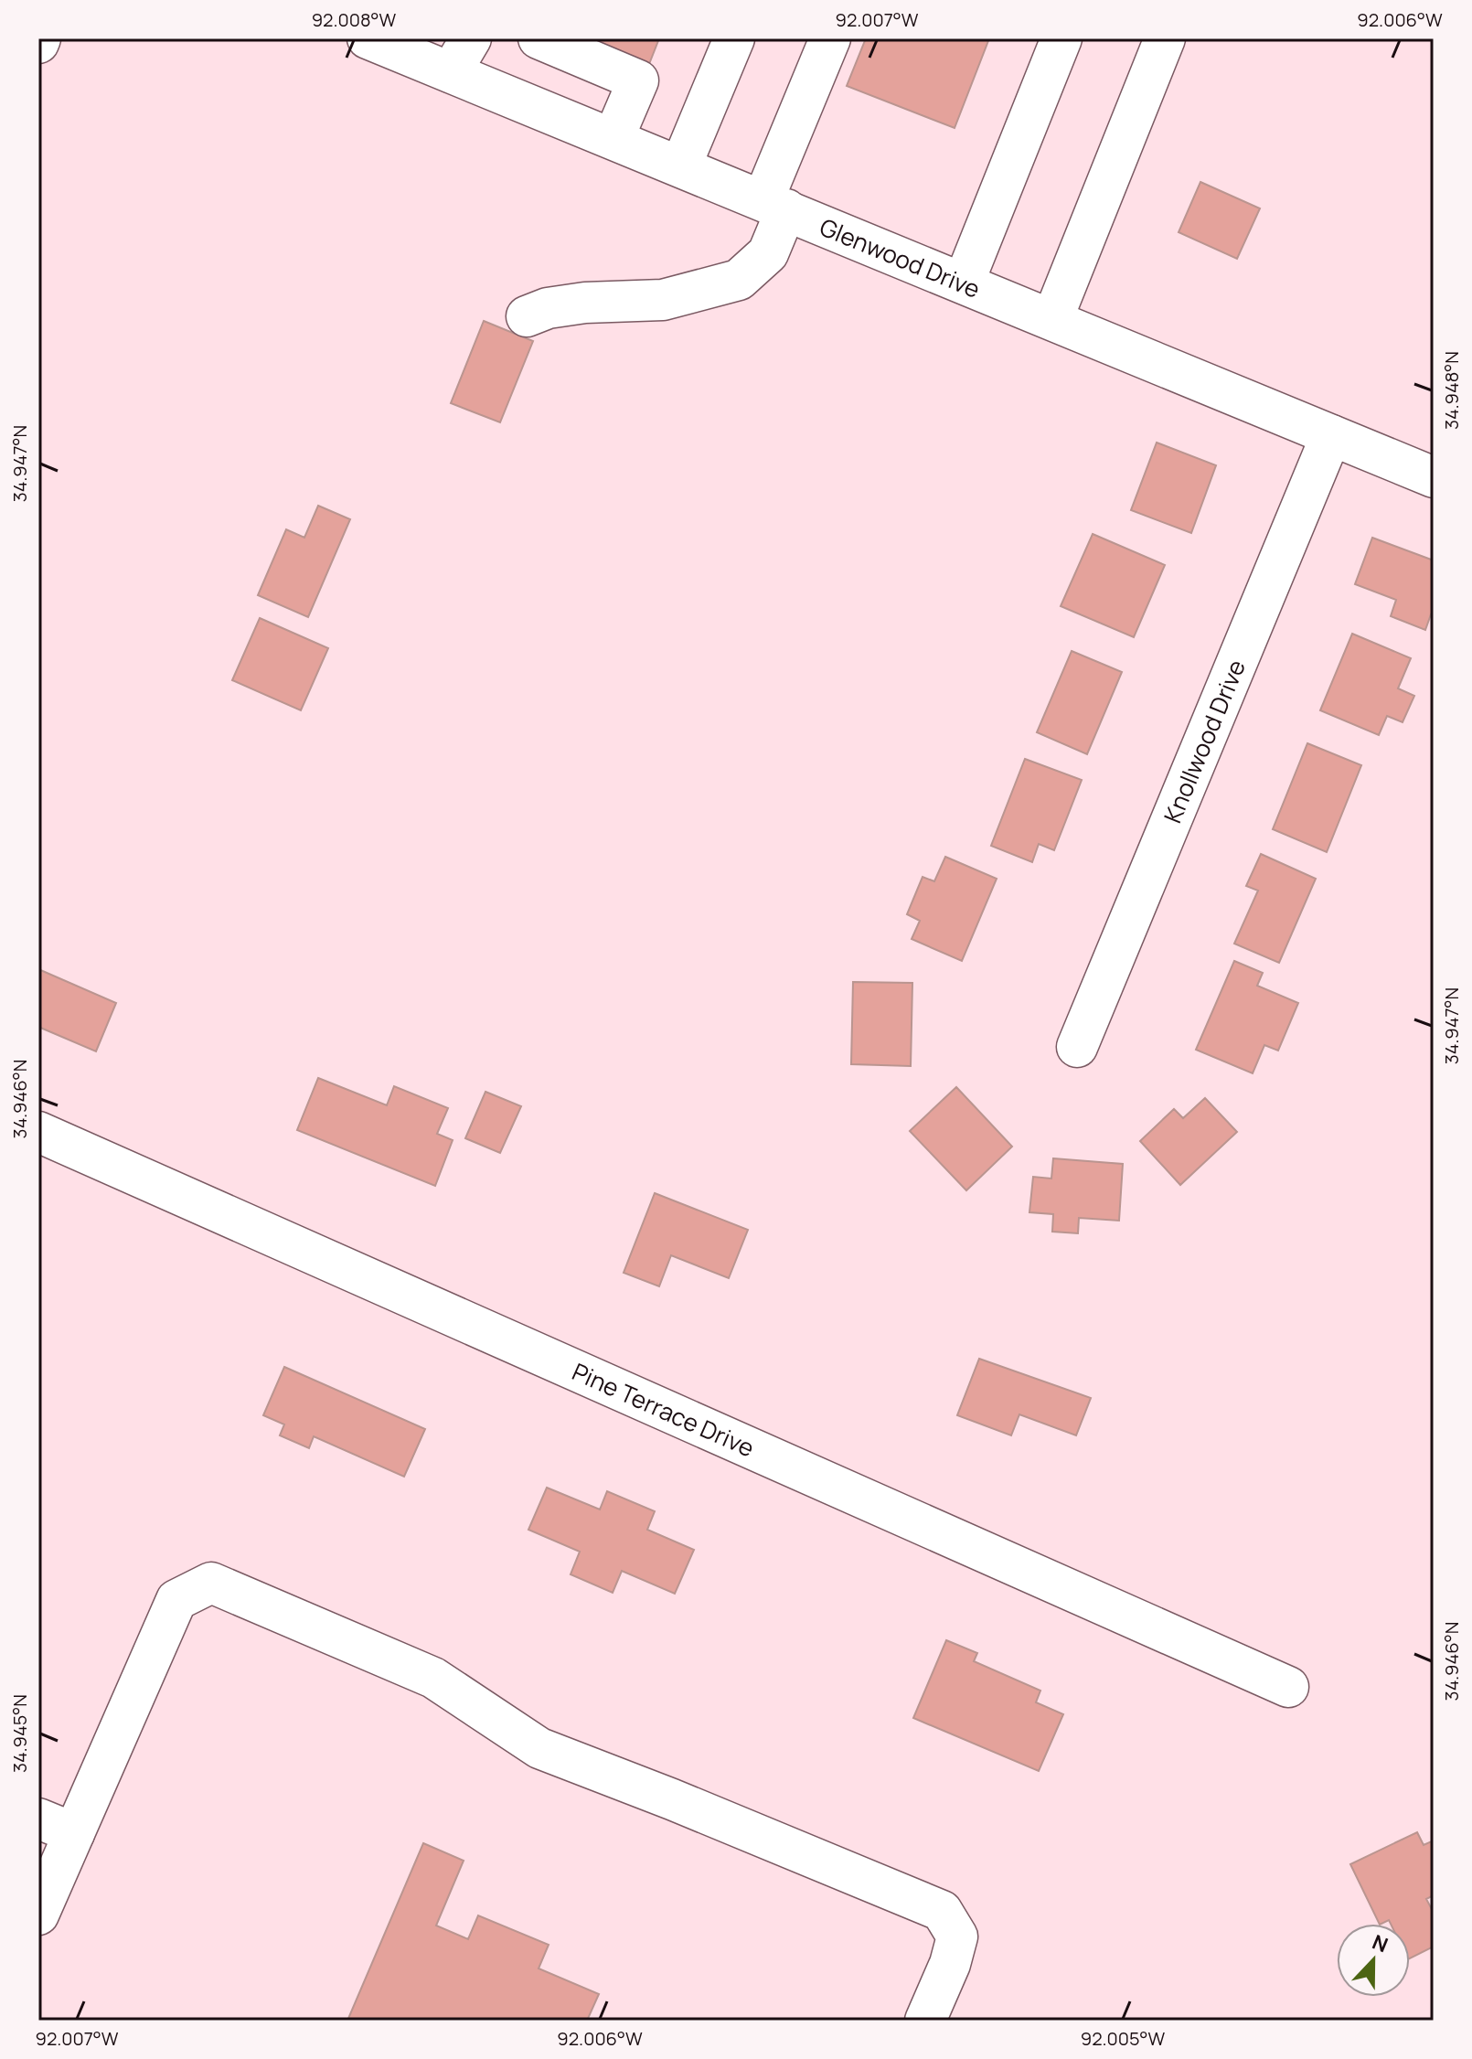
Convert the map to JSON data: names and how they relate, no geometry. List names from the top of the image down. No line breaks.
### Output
{"streets":{"street":["Glenwood Drive","Knollwood Drive","Pine Terrace Drive"]},"crossings":[["Glenwood Drive","Knollwood Drive"]],"north":"top","coordinates":["92.008°W","92.007°W","92.006°W","34.948°N","34.947°N","34.946°N","34.945°N","92.005°W"]}
